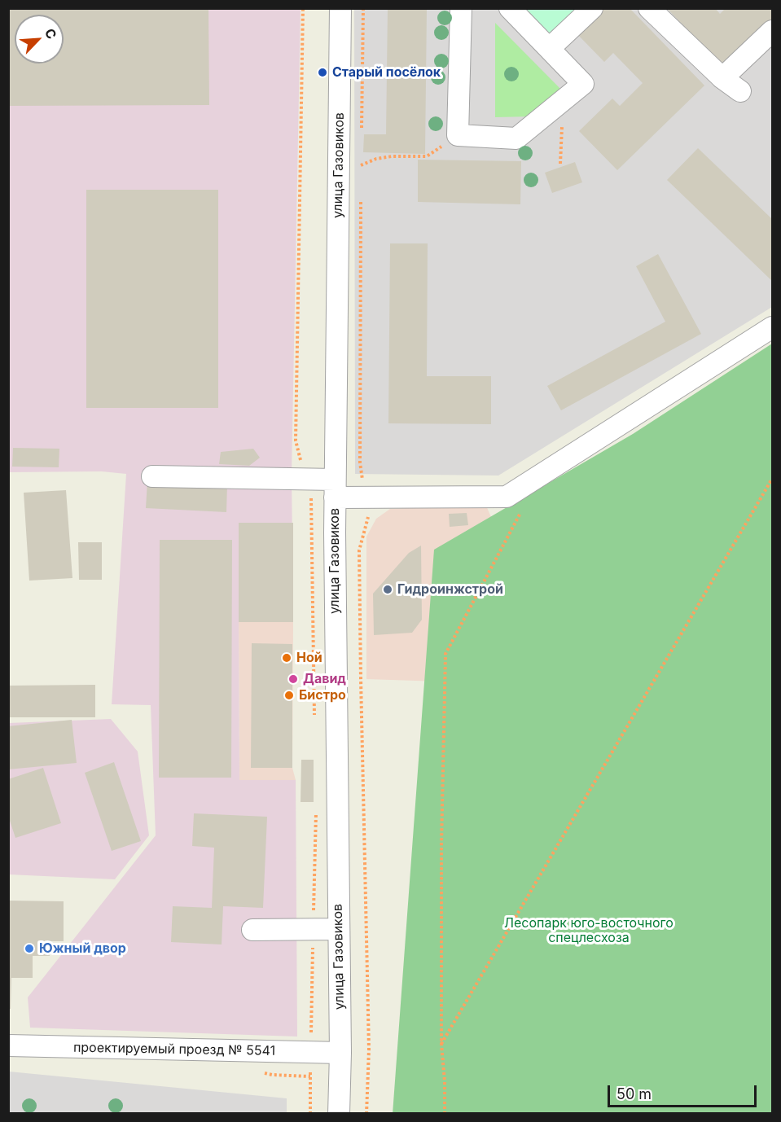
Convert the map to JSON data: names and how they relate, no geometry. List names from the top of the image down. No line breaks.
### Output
{"streets":{"street":["улица Газовиков","проектируемый проезд № 5541"]},"crossings":[["улица Газовиков","проектируемый проезд № 5541"]],"parks":["Лесопарк юго-восточного спецлесхоза"],"places":["Старый посёлок","Гидроинжстрой","Ной","Давид","Бистро","Южный двор"],"scale_bar":"50 m","north":"top right"}
